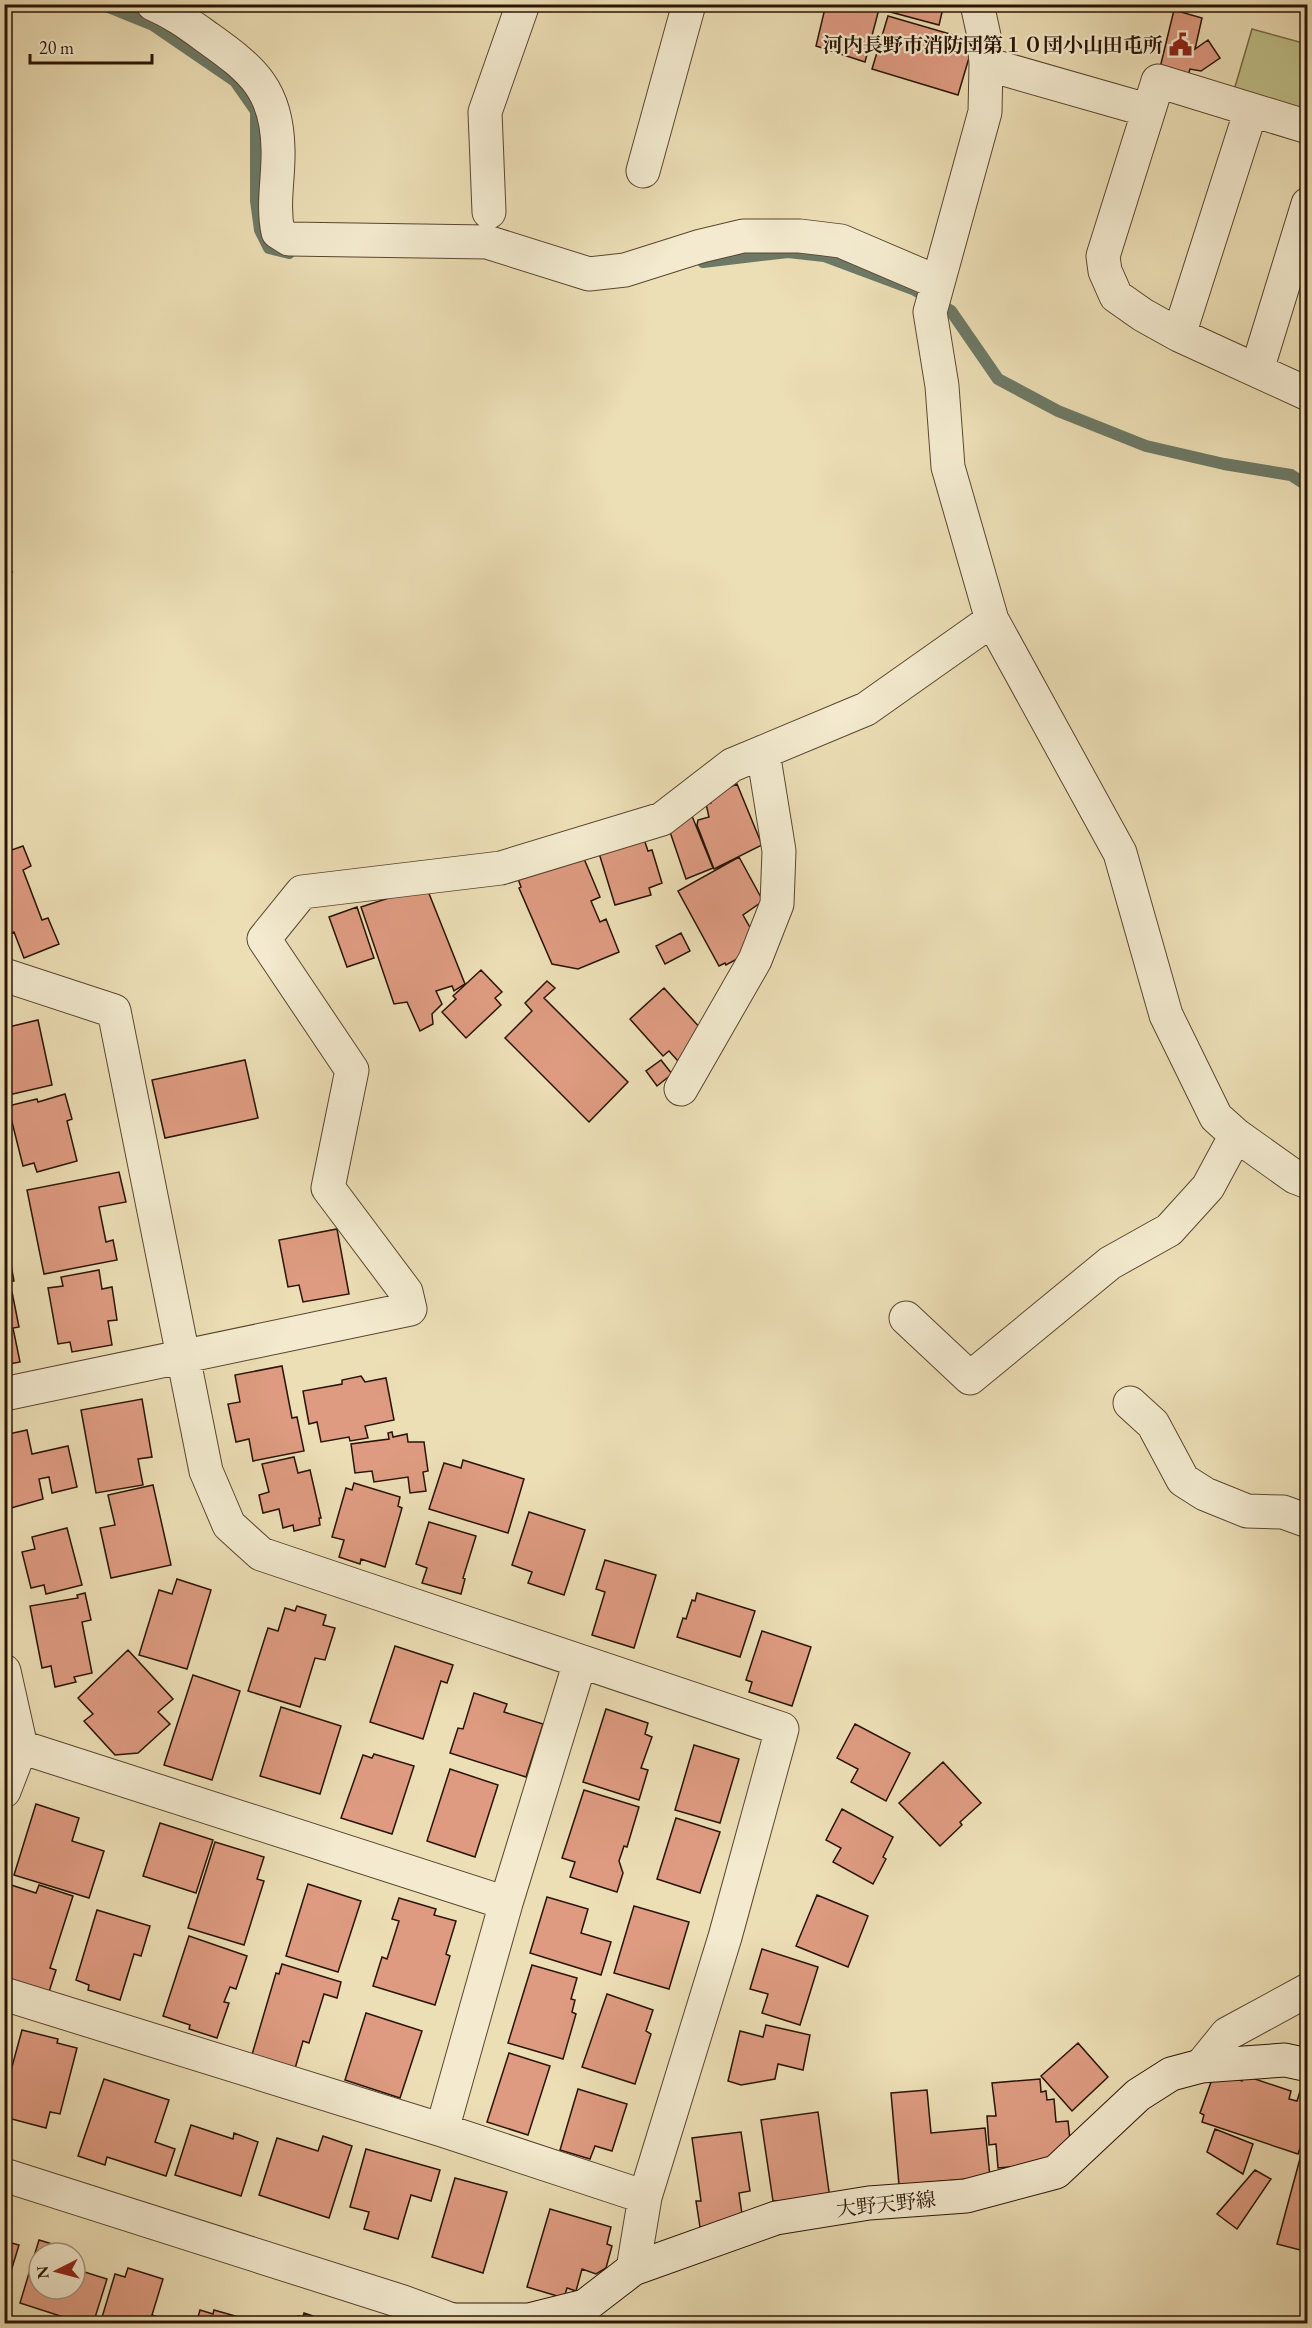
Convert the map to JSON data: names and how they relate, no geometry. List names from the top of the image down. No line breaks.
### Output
{"streets":{"street":["大野天野線"]},"places":{"public building":["河内長野市消防団第１０団小山田屯所"]},"scale_bar":"20 m","north":"left"}
